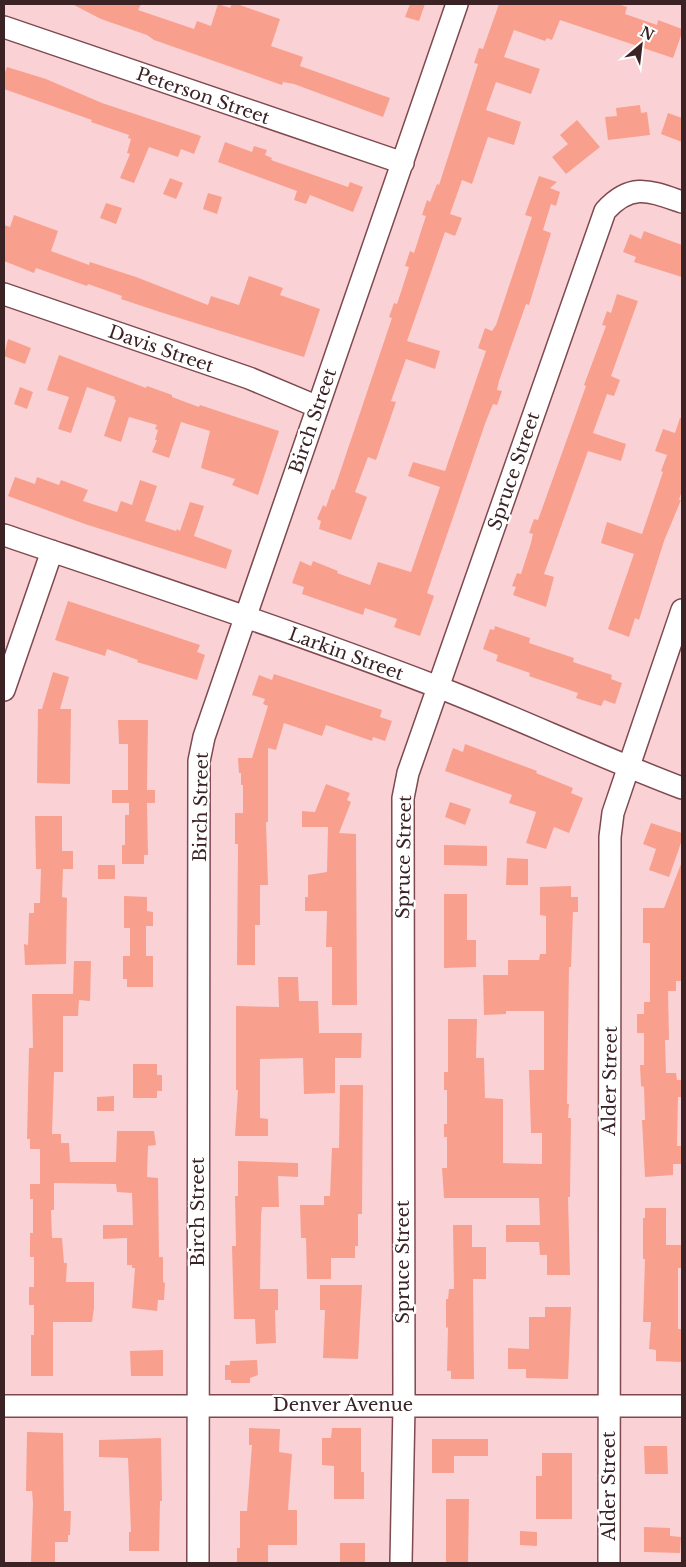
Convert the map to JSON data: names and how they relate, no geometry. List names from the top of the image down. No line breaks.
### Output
{"streets":{"street":["Peterson Street","Davis Street","Birch Street","Spruce Street","Larkin Street","Alder Street","Denver Avenue"]},"crossings":[["Peterson Street","Birch Street"],["Davis Street","Birch Street"],["Birch Street","Larkin Street"],["Birch Street","Denver Avenue"],["Spruce Street","Larkin Street"],["Spruce Street","Denver Avenue"],["Larkin Street","Alder Street"],["Alder Street","Denver Avenue"]],"north":"top right"}
